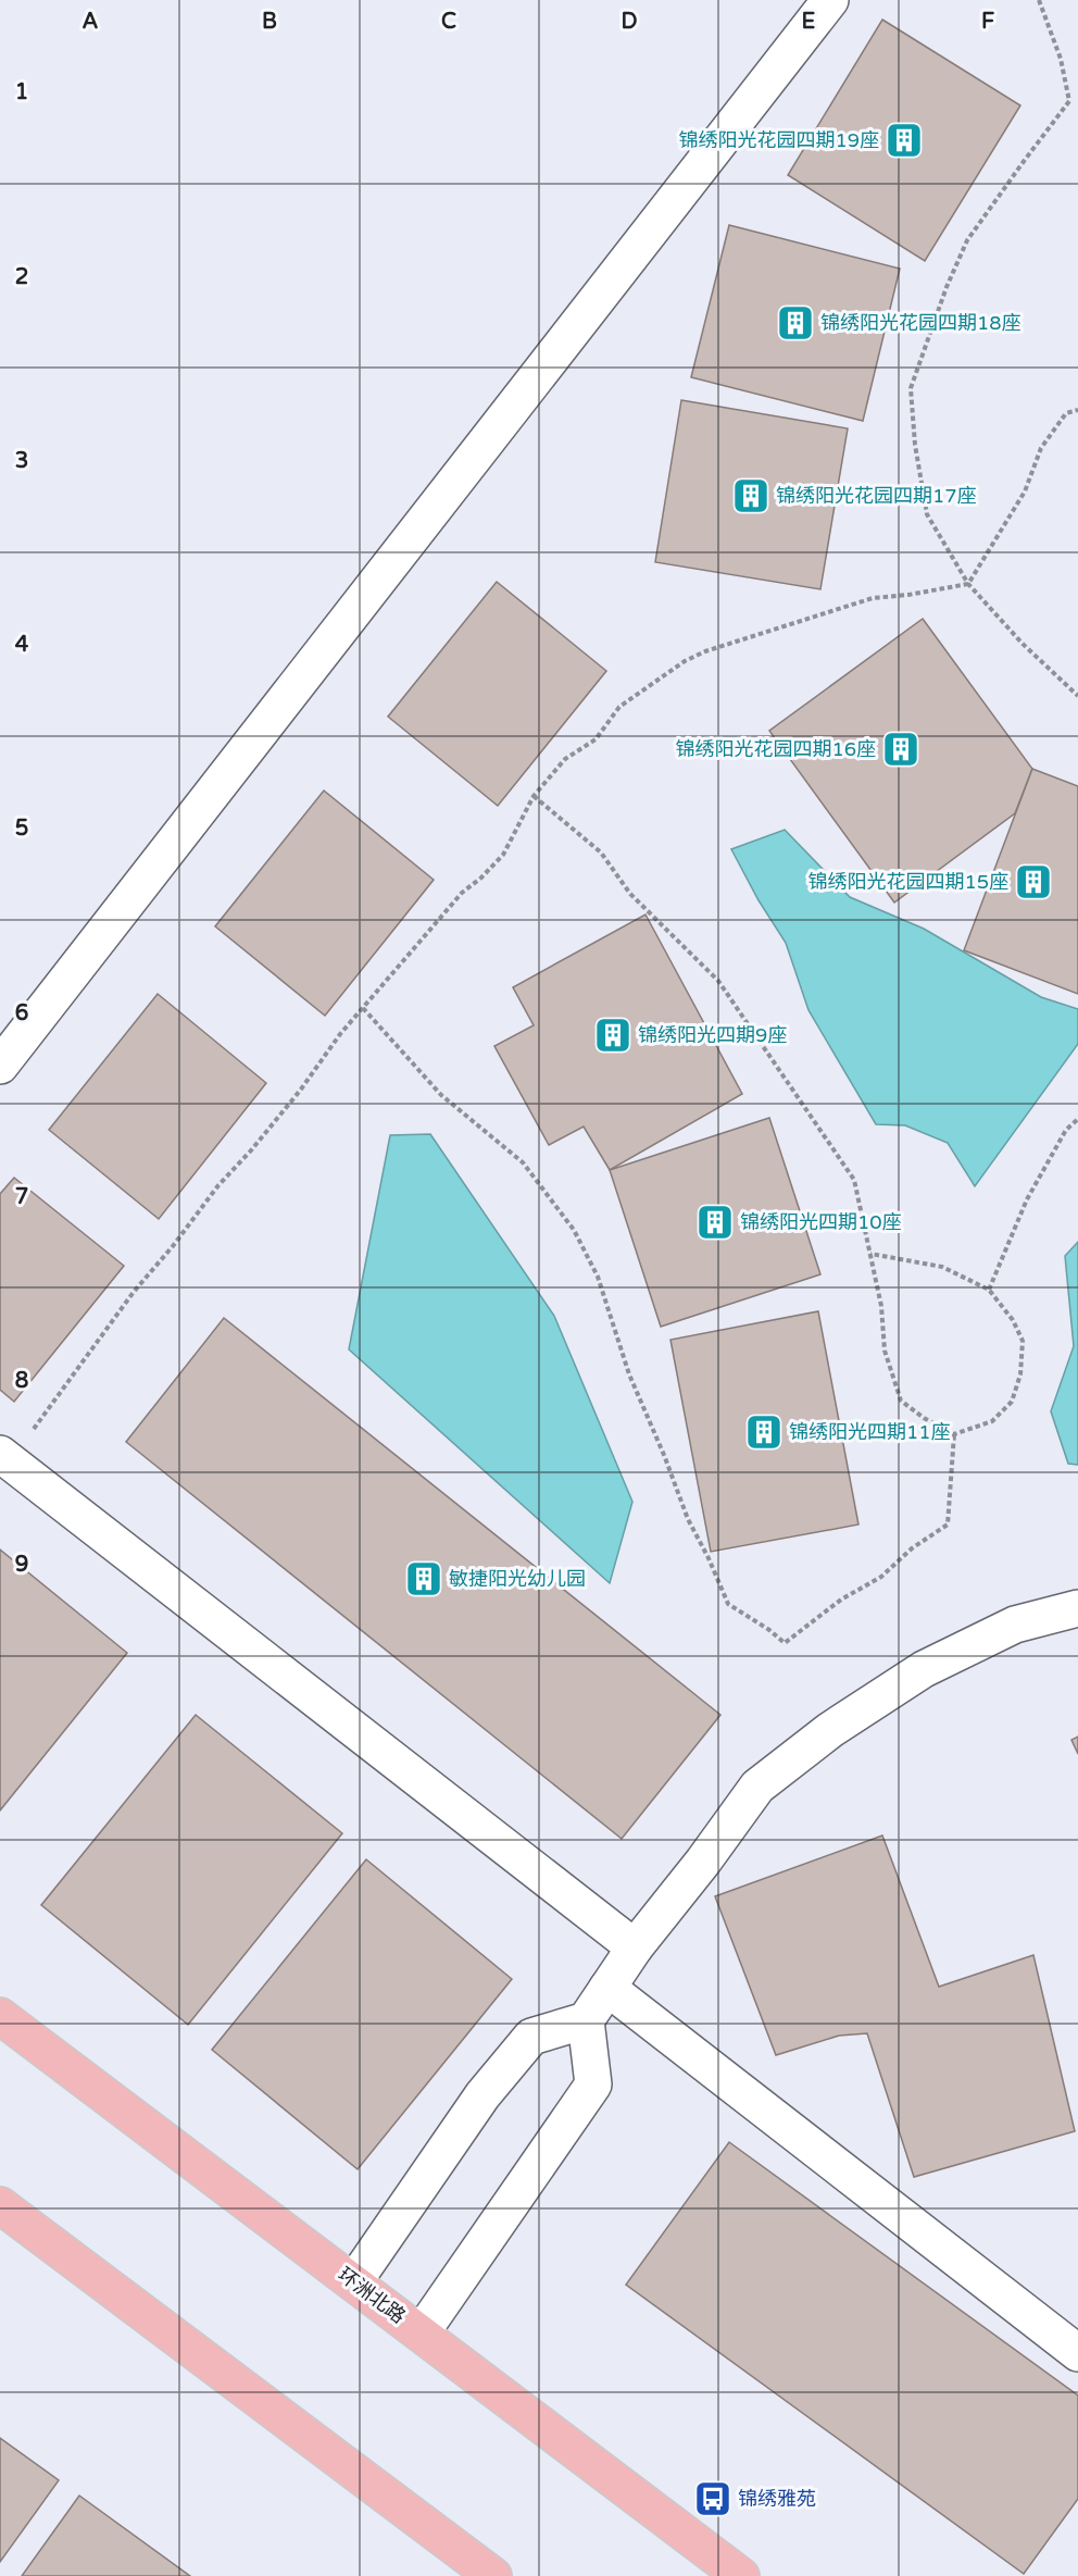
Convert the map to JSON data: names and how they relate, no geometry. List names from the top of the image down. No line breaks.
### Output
{"streets":{"main road":["环洲北路"]},"places":{"building":["锦绣阳光花园四期19座","锦绣阳光花园四期18座","锦绣阳光花园四期17座","锦绣阳光花园四期16座","锦绣阳光花园四期15座","锦绣阳光四期9座","锦绣阳光四期10座","锦绣阳光四期11座","敏捷阳光幼儿园"],"bus stop":["锦绣雅苑"]},"grid":{"columns":["A","B","C","D","E","F"],"rows":["1","2","3","4","5","6","7","8","9"]}}
